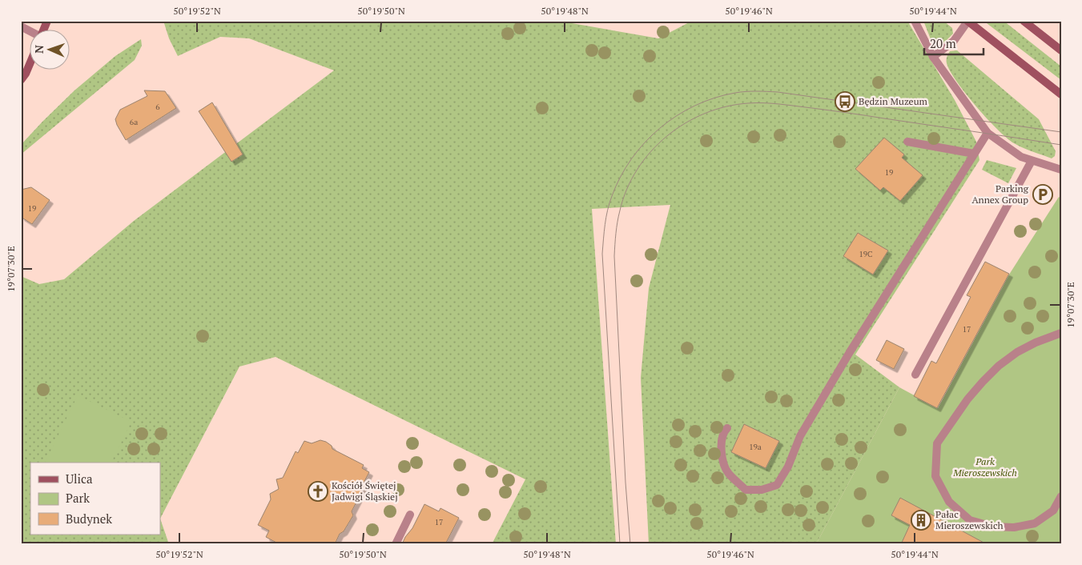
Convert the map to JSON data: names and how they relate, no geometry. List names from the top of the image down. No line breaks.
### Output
{"parks":["Park Mieroszewskich"],"places":{"bus stop":["Będzin Muzeum"],"parking":["Parking Annex Group"],"church":["Kościół Świętej Jadwigi Śląskiej"],"building":["Pałac Mieroszewskich"]},"house_numbers":["6","6a","19","19","19C","17","19a","17"],"legend":["Ulica","Park","Budynek"],"scale_bar":"20 m","north":"left","coordinates":["50°19'52\"N","50°19'50\"N","50°19'48\"N","50°19'46\"N","50°19'44\"N","19°07'30\"E"]}
